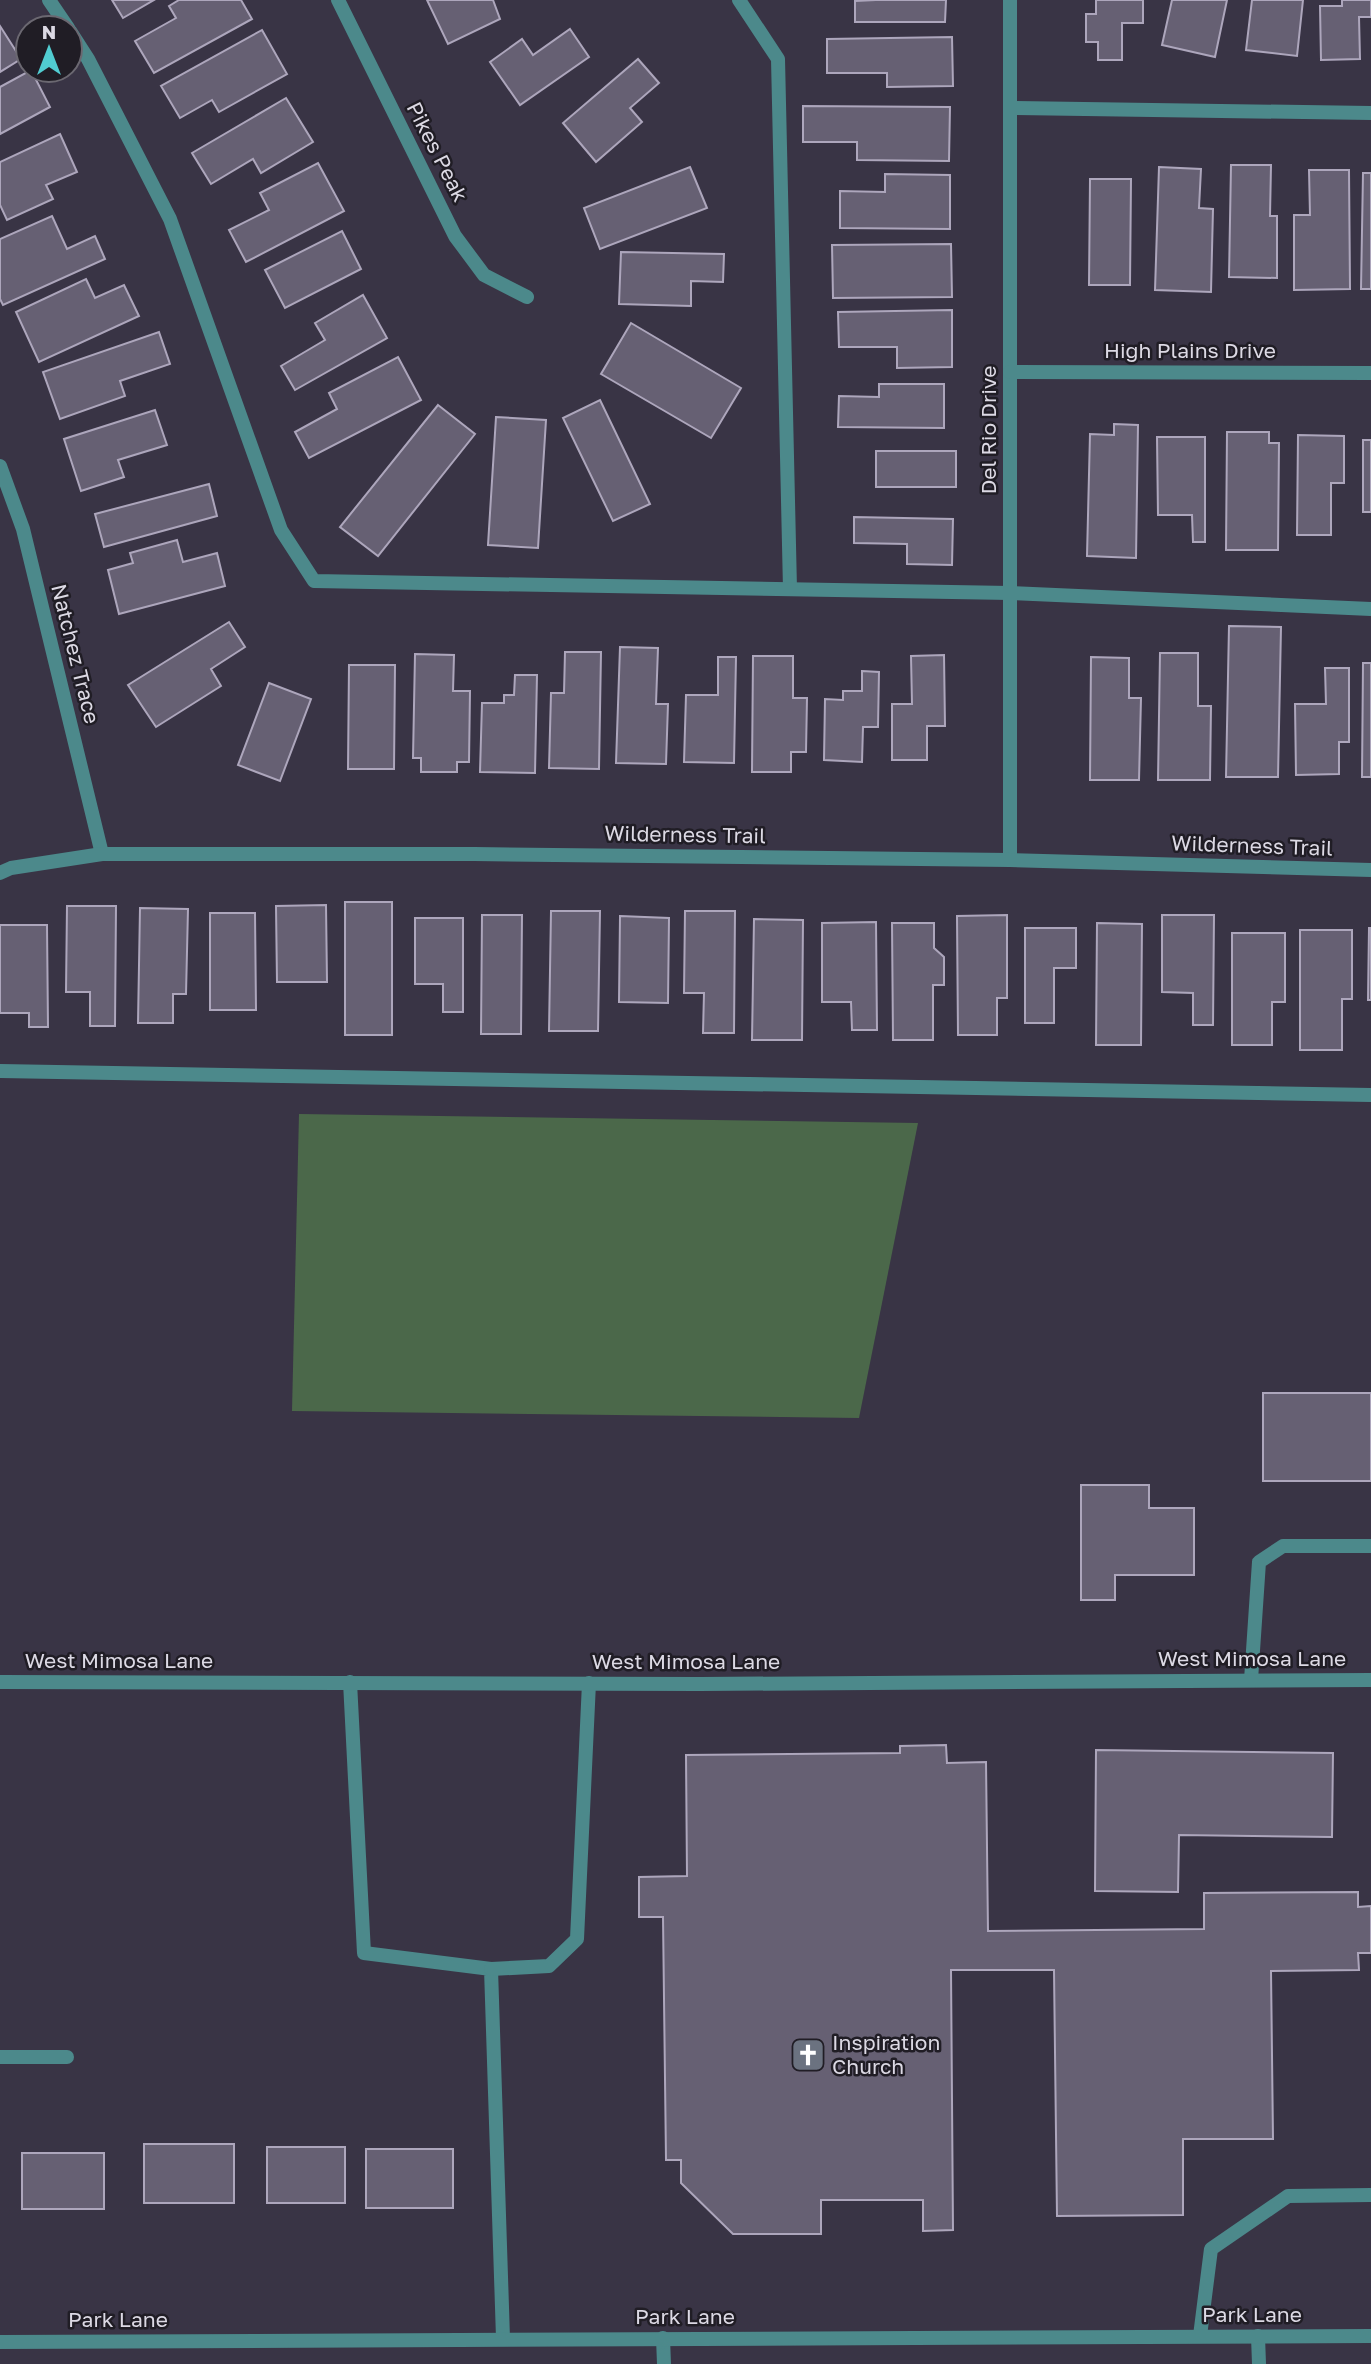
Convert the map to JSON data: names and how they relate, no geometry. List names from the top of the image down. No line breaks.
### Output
{"streets":{"street":["Pikes Peak","High Plains Drive","Del Rio Drive","Natchez Trace","Wilderness Trail","West Mimosa Lane","Park Lane"]},"crossings":[["High Plains Drive","Del Rio Drive"],["Del Rio Drive","Wilderness Trail"],["Natchez Trace","Wilderness Trail"]],"places":{"church":["Inspiration Church"]},"north":"top"}
